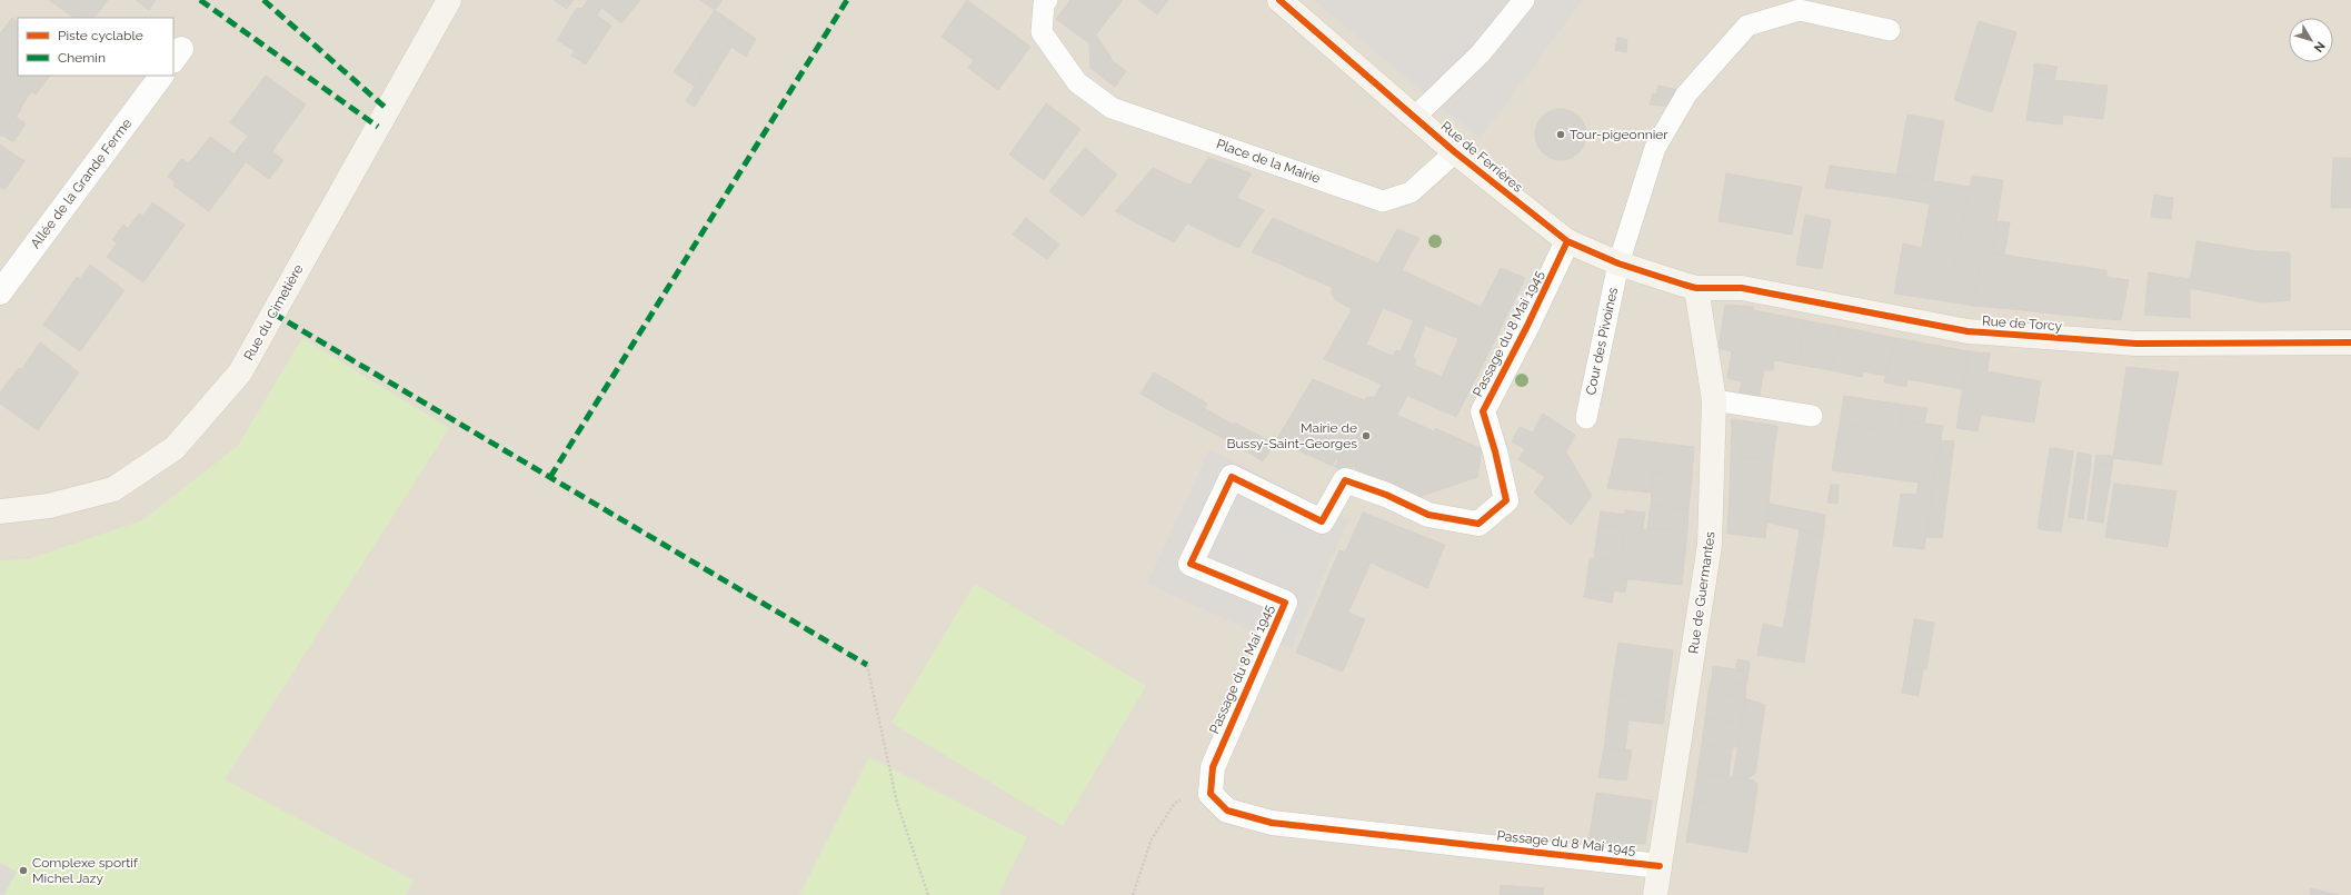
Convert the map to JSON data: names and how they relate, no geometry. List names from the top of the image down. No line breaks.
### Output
{"streets":{"street":["Rue de Ferrières","Allée de la Grande Ferme","Rue du Cimetière","Rue de Torcy","Passage du 8 Mai 1945","Rue de Guermantes"],"lane":["Place de la Mairie","Cour des Pivoines"]},"crossings":[["Rue de Ferrières","Place de la Mairie"],["Rue de Ferrières","Rue de Torcy"],["Rue de Ferrières","Passage du 8 Mai 1945"],["Rue de Ferrières","Cour des Pivoines"],["Rue de Ferrières","Rue de Guermantes"],["Rue de Torcy","Rue de Guermantes"],["Passage du 8 Mai 1945","Rue de Guermantes"]],"places":["Tour-pigeonnier","Mairie de Bussy-Saint-Georges","Complexe sportif Michel Jazy"],"legend":["Piste cyclable","Chemin"],"north":"bottom right"}
